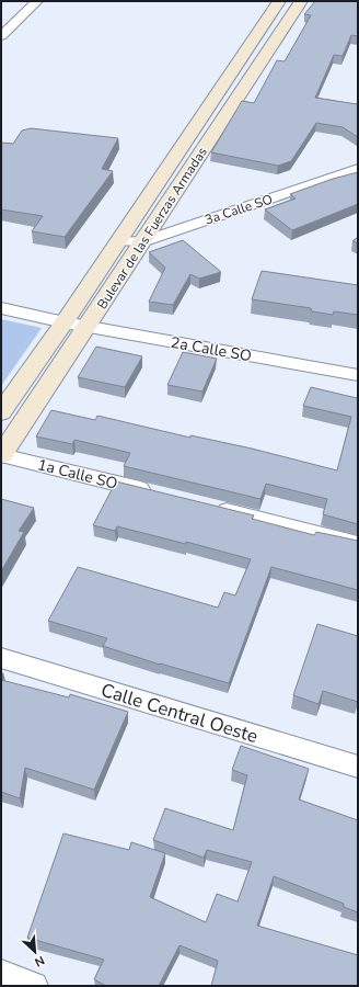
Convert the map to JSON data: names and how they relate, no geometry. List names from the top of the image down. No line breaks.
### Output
{"streets":{"street":["3a Calle SO","Bulevar de las Fuerzas Armadas","2a Calle SO","1a Calle SO","Calle Central Oeste"]},"crossings":[["3a Calle SO","Bulevar de las Fuerzas Armadas"],["Bulevar de las Fuerzas Armadas","2a Calle SO"],["Bulevar de las Fuerzas Armadas","1a Calle SO"]],"north":"bottom right"}
